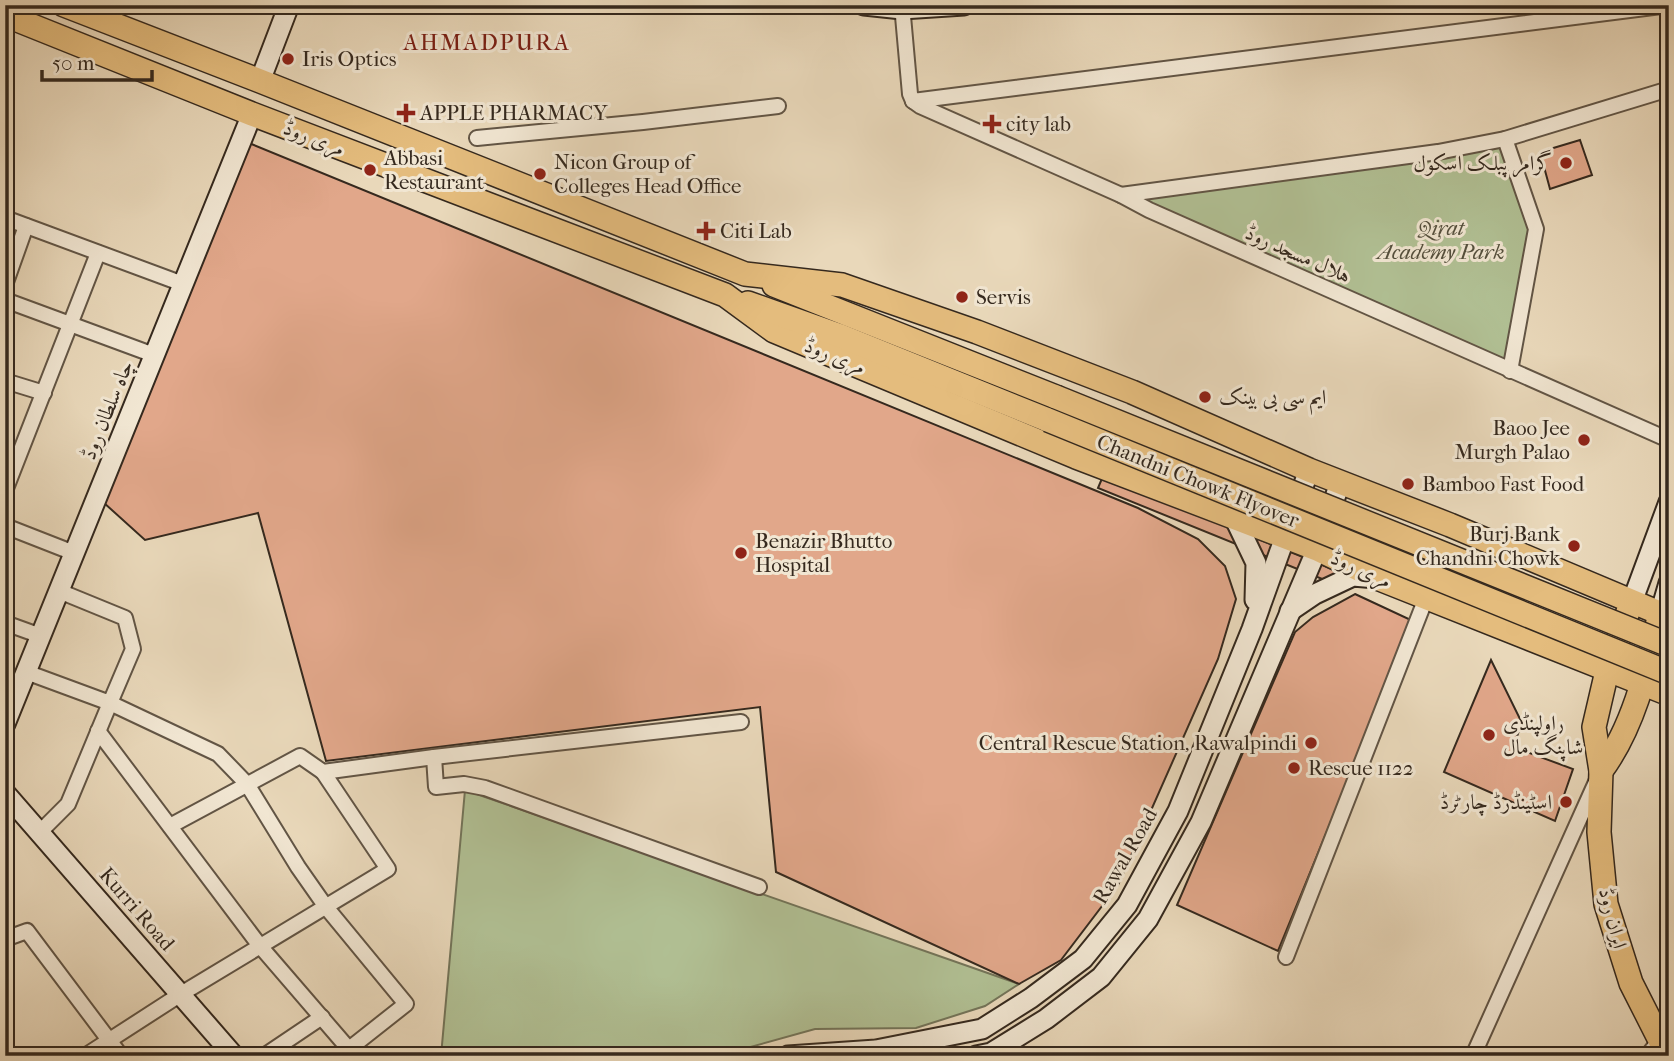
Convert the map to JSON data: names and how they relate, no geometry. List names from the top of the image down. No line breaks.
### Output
{"streets":{"main road":["مری روڈ","چاہ سلطان روڈ","Chandni Chowk Flyover","Rawal Road","Kurri Road","ایران روڈ"],"street":["ہلال مسجد روڈ"]},"crossings":[["مری روڈ","چاہ سلطان روڈ"],["مری روڈ","Chandni Chowk Flyover"],["مری روڈ","Rawal Road"],["مری روڈ","ایران روڈ"]],"districts":["AHMADPURA"],"parks":["Qirat Academy Park"],"places":{"other":["Iris Optics","گرامر پبلک اسکول","Abbasi Restaurant","Nicon Group of Colleges Head Office","Servis","ایم سی بی بینک","Baoo Jee Murgh Palao","Bamboo Fast Food","Burj Bank Chandni Chowk","Benazir Bhutto Hospital","راولپنڈی شاپنگ مال","Central Rescue Station, Rawalpindi","Rescue 1122","اسٹینڈرڈ چارٹرڈ"],"health":["APPLE PHARMACY","city lab","Citi Lab"]},"scale_bar":"50 m"}
